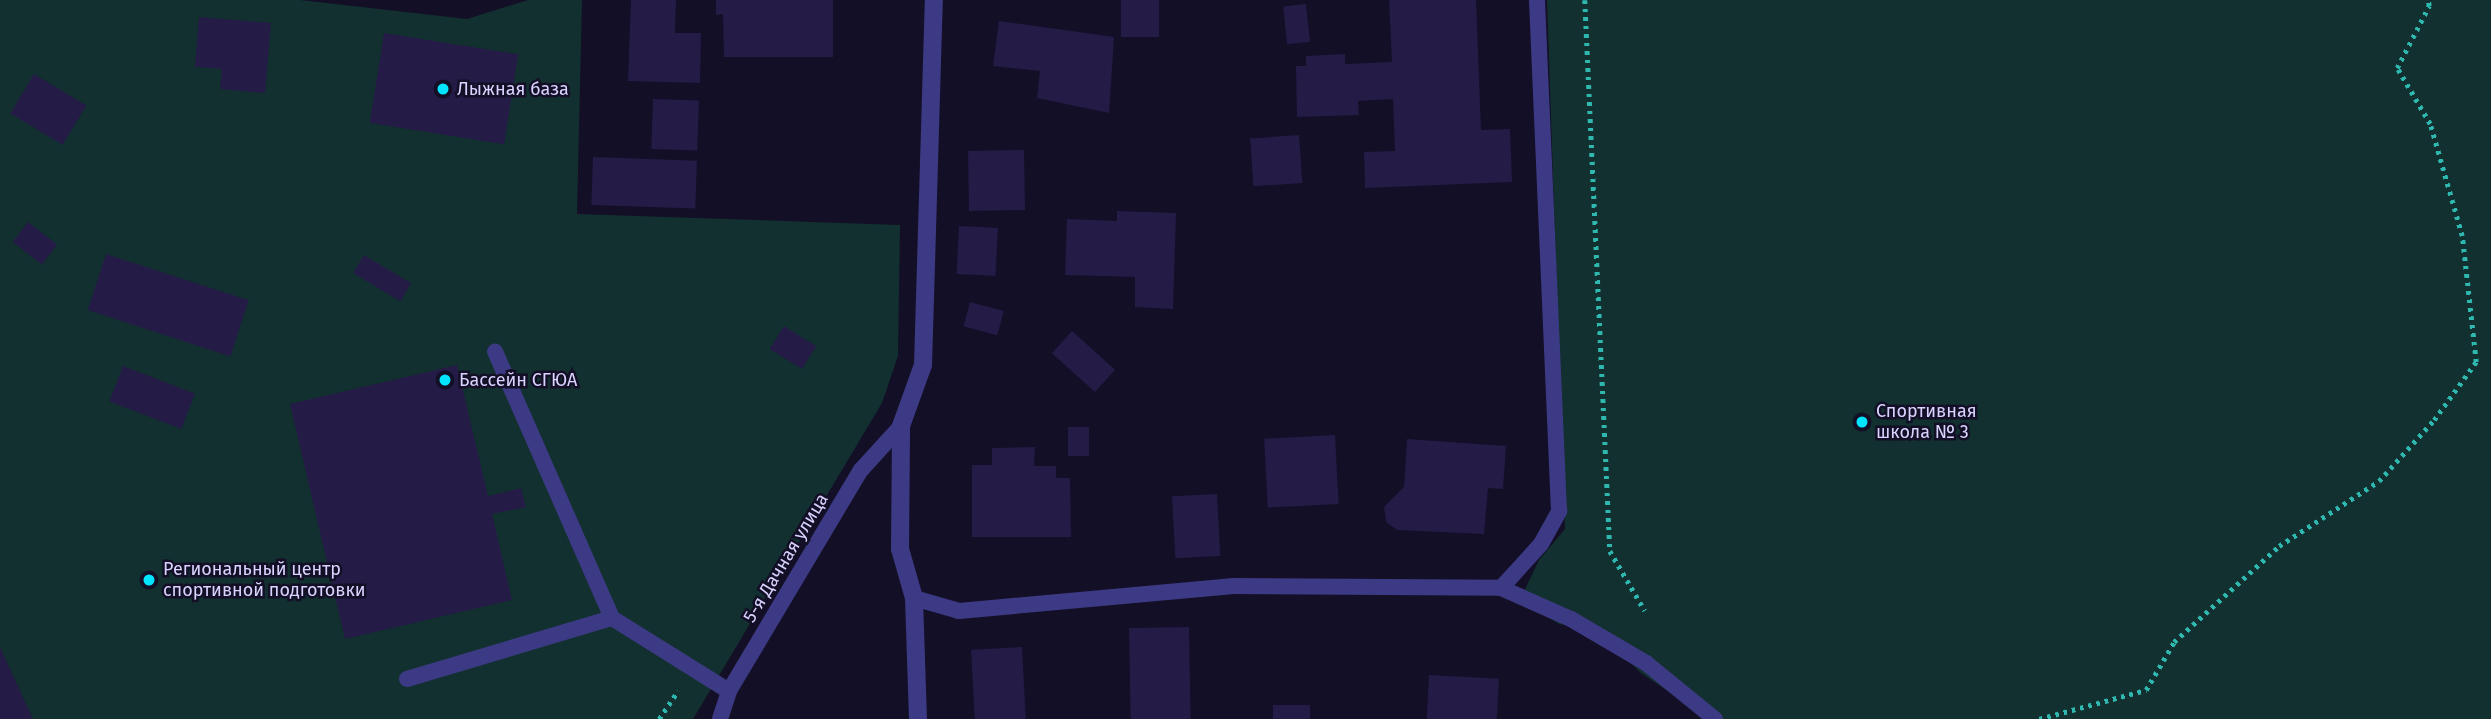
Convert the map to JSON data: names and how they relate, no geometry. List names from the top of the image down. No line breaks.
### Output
{"streets":{"lane":["5-я Дачная улица"]},"places":["Лыжная база","Бассейн СГЮА","Спортивная школа № 3","Региональный центр спортивной подготовки"]}
